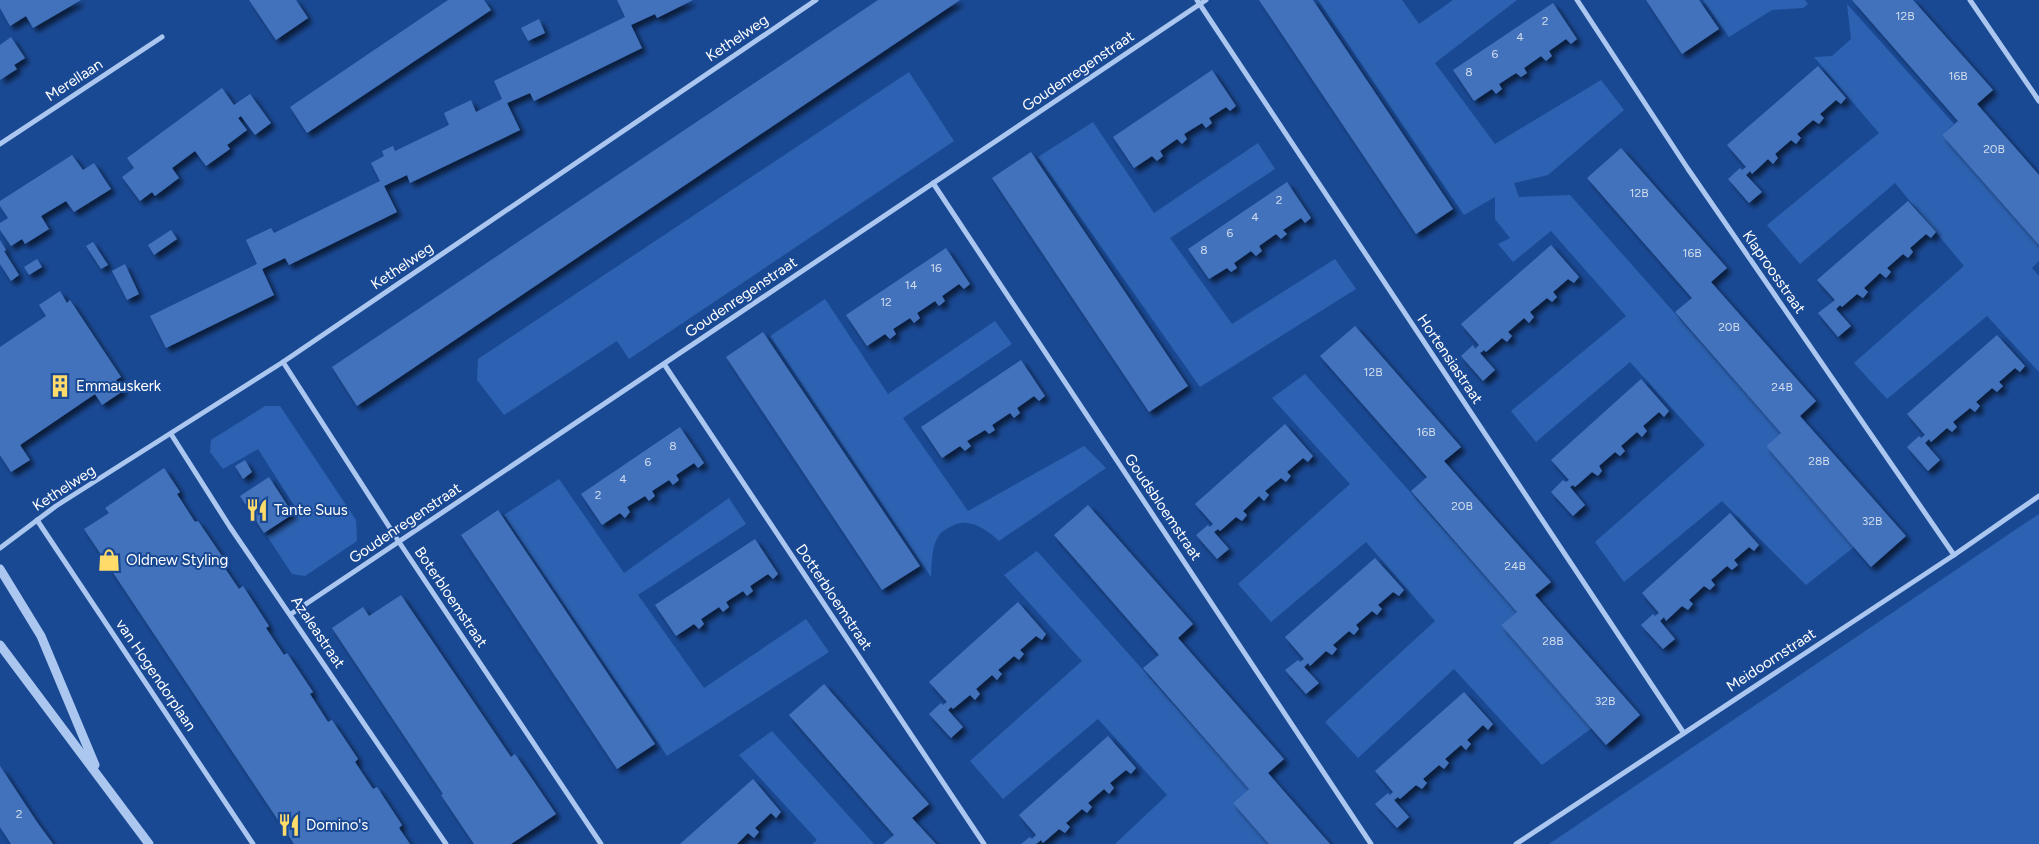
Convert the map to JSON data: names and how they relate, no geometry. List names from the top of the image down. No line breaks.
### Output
{"streets":{"street":["Kethelweg","Goudenregenstraat","Merellaan","Klaproosstraat","Hortensiastraat","Goudsbloemstraat","Boterbloemstraat","Dotterbloemstraat","Azaleastraat","Meidoornstraat","van Hogendorplaan"]},"crossings":[["Kethelweg","Boterbloemstraat"],["Kethelweg","Azaleastraat"],["Kethelweg","van Hogendorplaan"],["Goudenregenstraat","Hortensiastraat"],["Goudenregenstraat","Goudsbloemstraat"],["Goudenregenstraat","Boterbloemstraat"],["Goudenregenstraat","Dotterbloemstraat"],["Goudenregenstraat","Azaleastraat"],["Klaproosstraat","Meidoornstraat"],["Hortensiastraat","Meidoornstraat"]],"places":{"building":["Emmauskerk"],"restaurant":["Tante Suus","Domino's"],"shop":["Oldnew Styling"]},"house_numbers":["12B","2","4","6","8","16B","20B","12B","2","4","6","8","16B","16","14","12","20B","12B","24B","16B","8","28B","6","4","2","20B","32B","24B","28B","32B","2"]}
